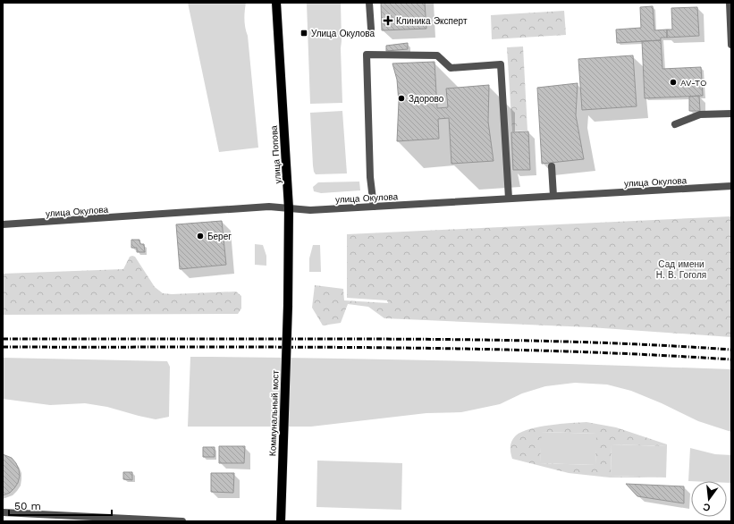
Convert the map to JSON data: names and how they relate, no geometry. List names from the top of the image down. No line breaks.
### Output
{"streets":{"main road":["улица Попова","Коммунальный мост"],"street":["улица Окулова"]},"crossings":[["улица Попова","улица Окулова"],["улица Попова","Коммунальный мост"]],"parks":["Сад имени Н. В. Гоголя"],"places":{"health":["Клиника Эксперт"],"transit":["Улица Окулова"],"other":["AV-TO","Здорово","Берег"]},"scale_bar":"50 m","north":"bottom"}
